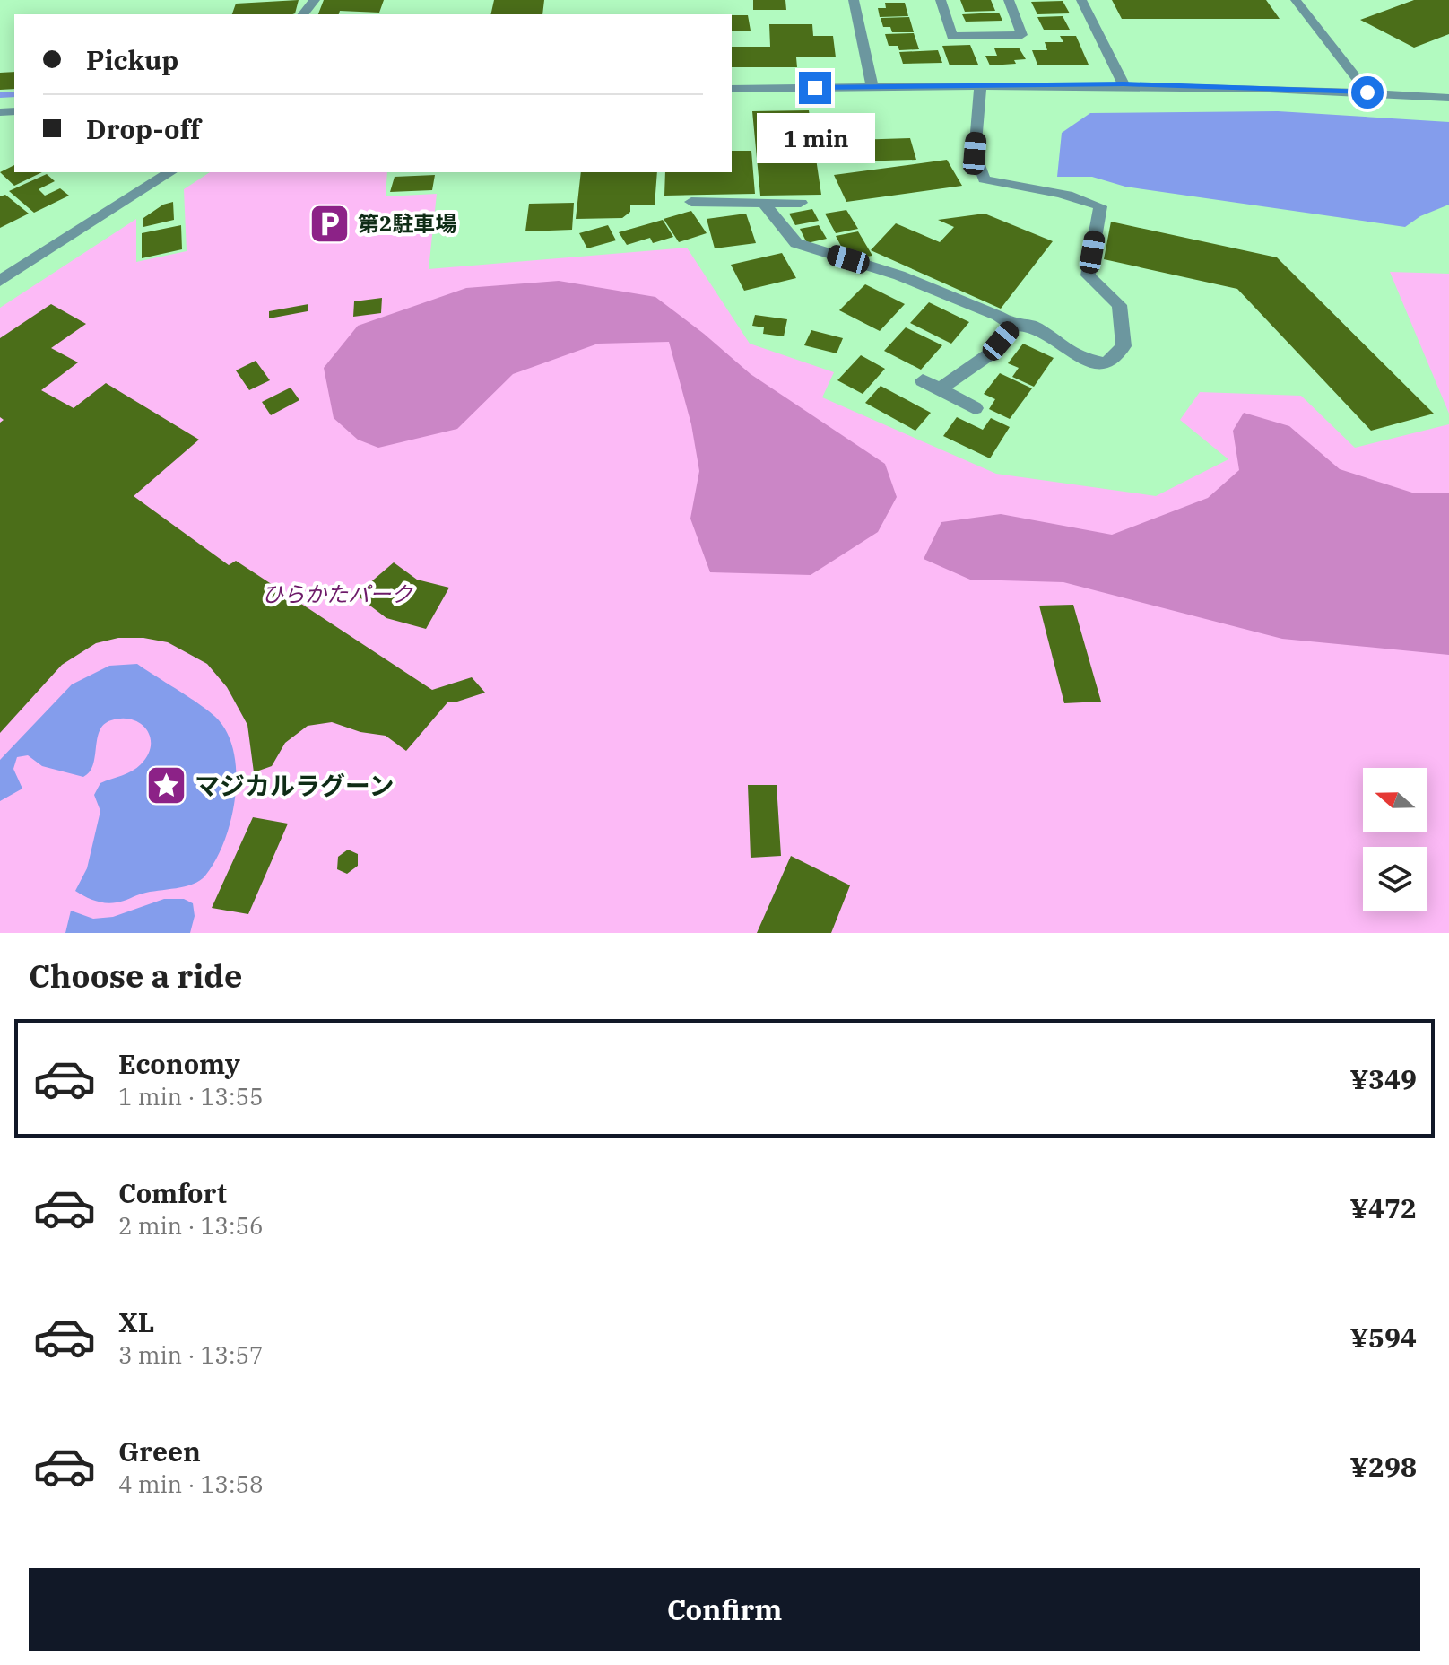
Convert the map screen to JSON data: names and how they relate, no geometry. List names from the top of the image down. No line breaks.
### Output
{"parks":["ひらかたパーク"],"places":{"parking":["第2駐車場"],"place":["マジカルラグーン"]},"north":"left","page":{"banner":["Pickup","Drop-off"],"bubble":"1 min","heading":"Choose a ride","list":[{"name":"Economy","note":"1 min · 13:55","value":"¥349"},{"name":"Comfort","note":"2 min · 13:56","value":"¥472"},{"name":"XL","note":"3 min · 13:57","value":"¥594"},{"name":"Green","note":"4 min · 13:58","value":"¥298"}],"buttons":"Confirm"}}
